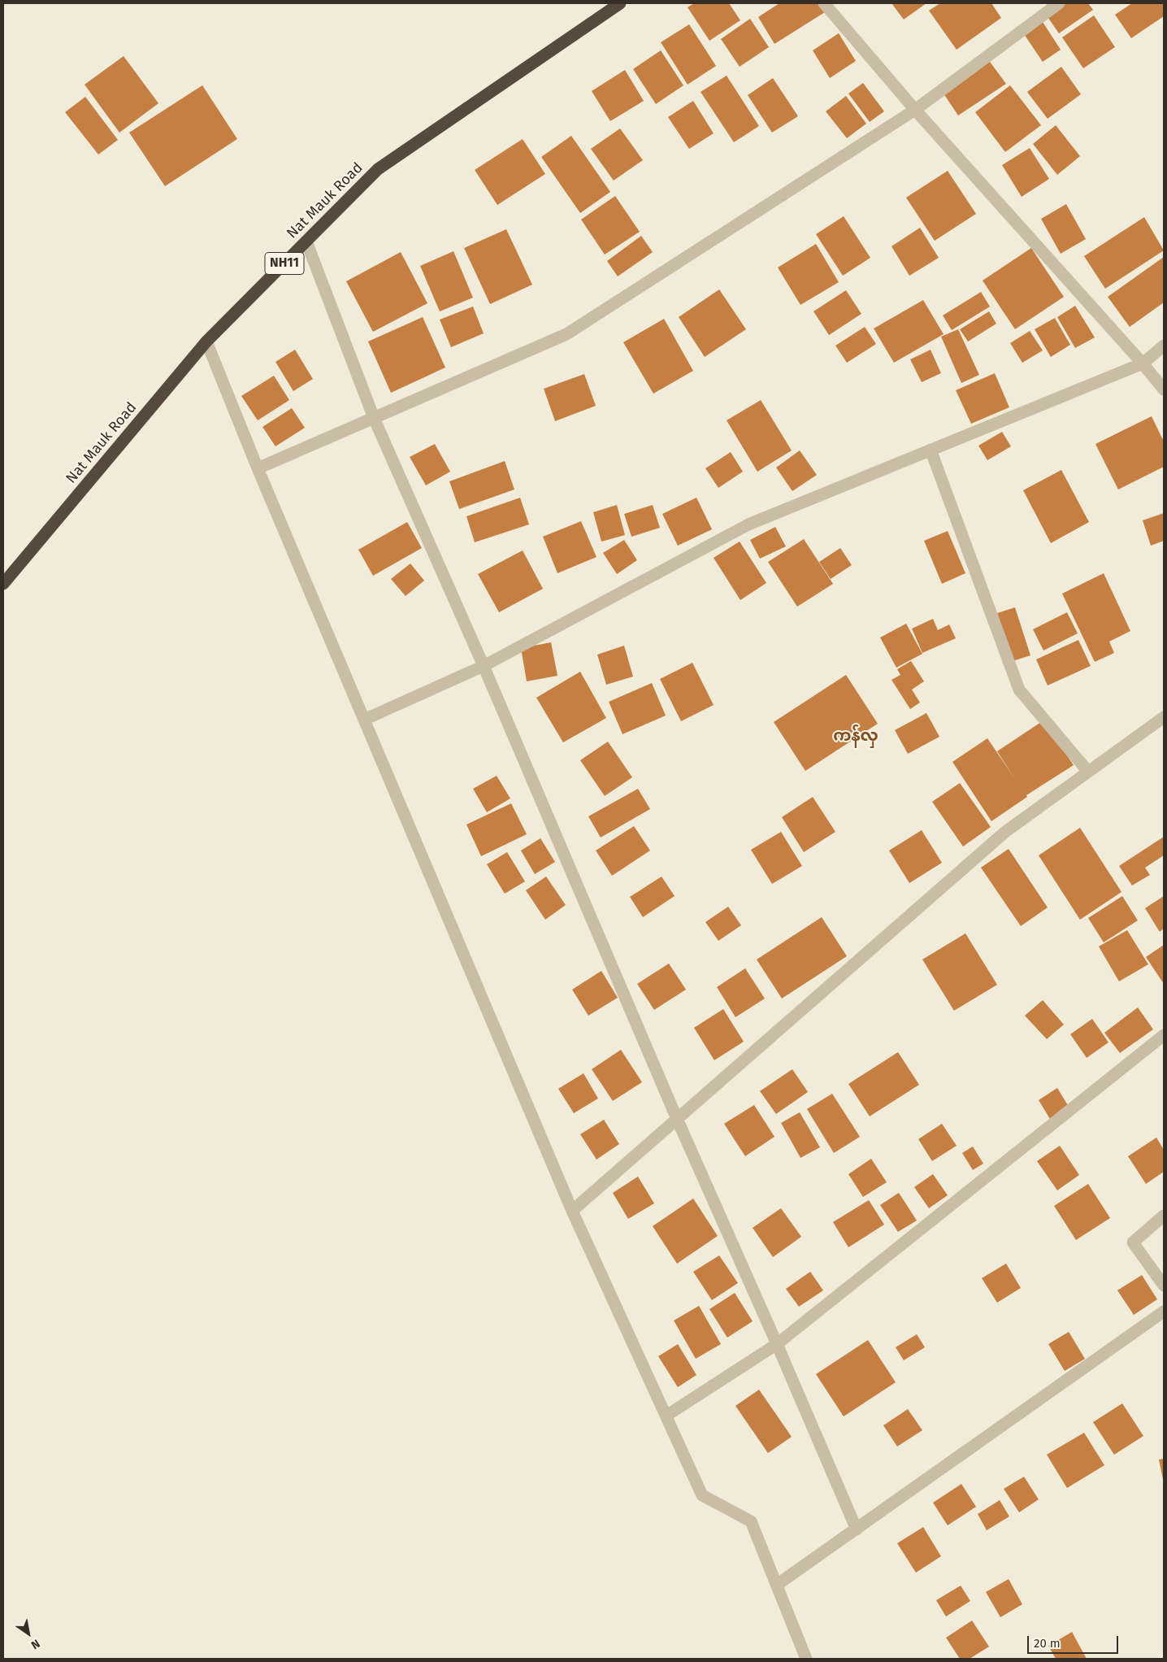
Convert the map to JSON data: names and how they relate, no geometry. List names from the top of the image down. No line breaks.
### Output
{"streets":{"highway":["Nat Mauk Road","NH11"]},"districts":["ကန်လှ"],"scale_bar":"20 m","north":"bottom right"}
